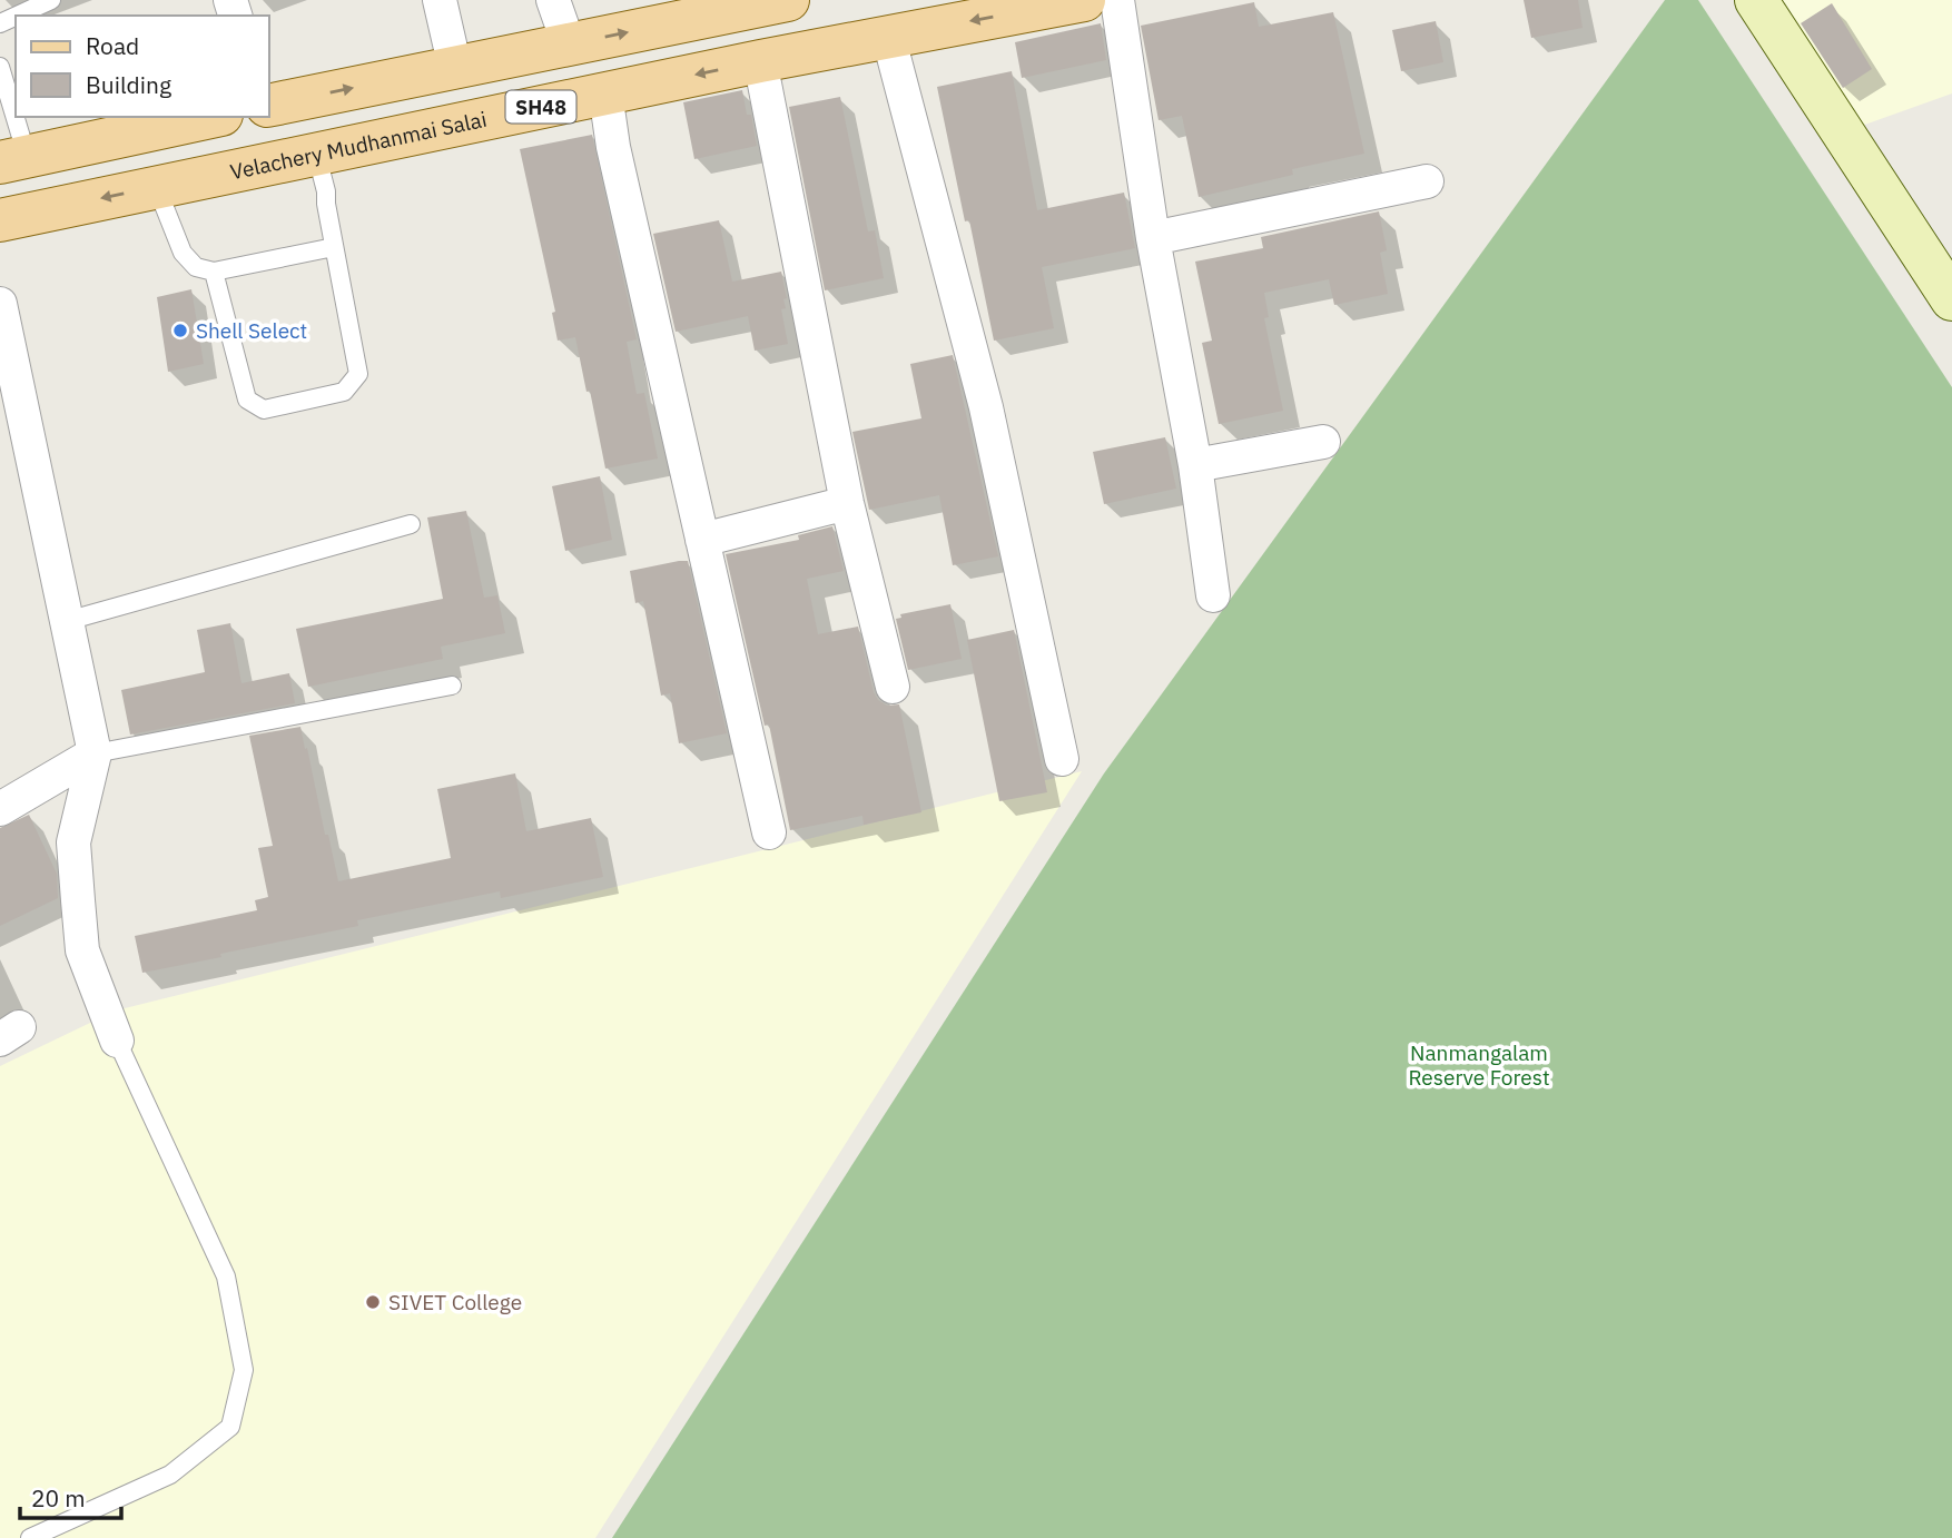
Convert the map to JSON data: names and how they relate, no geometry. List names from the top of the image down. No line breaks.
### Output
{"streets":{"main road":["SH48","Velachery Mudhanmai Salai"]},"parks":["Nanmangalam Reserve Forest"],"places":["Shell Select","SIVET College"],"legend":["Road","Building"],"scale_bar":"20 m"}
